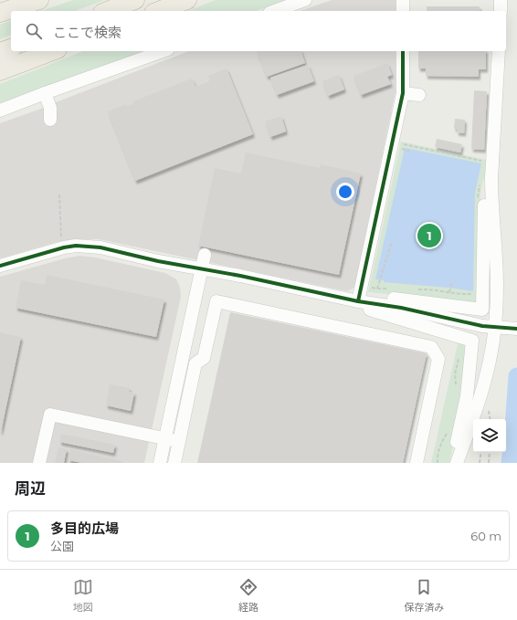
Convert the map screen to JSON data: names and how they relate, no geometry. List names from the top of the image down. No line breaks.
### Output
{"page":{"search":"ここで検索","pins":"1","heading":"周辺","list":[{"mark":"1","name":"多目的広場","note":"公園","value":"60 m"}],"nav":["地図","経路","保存済み"]}}
